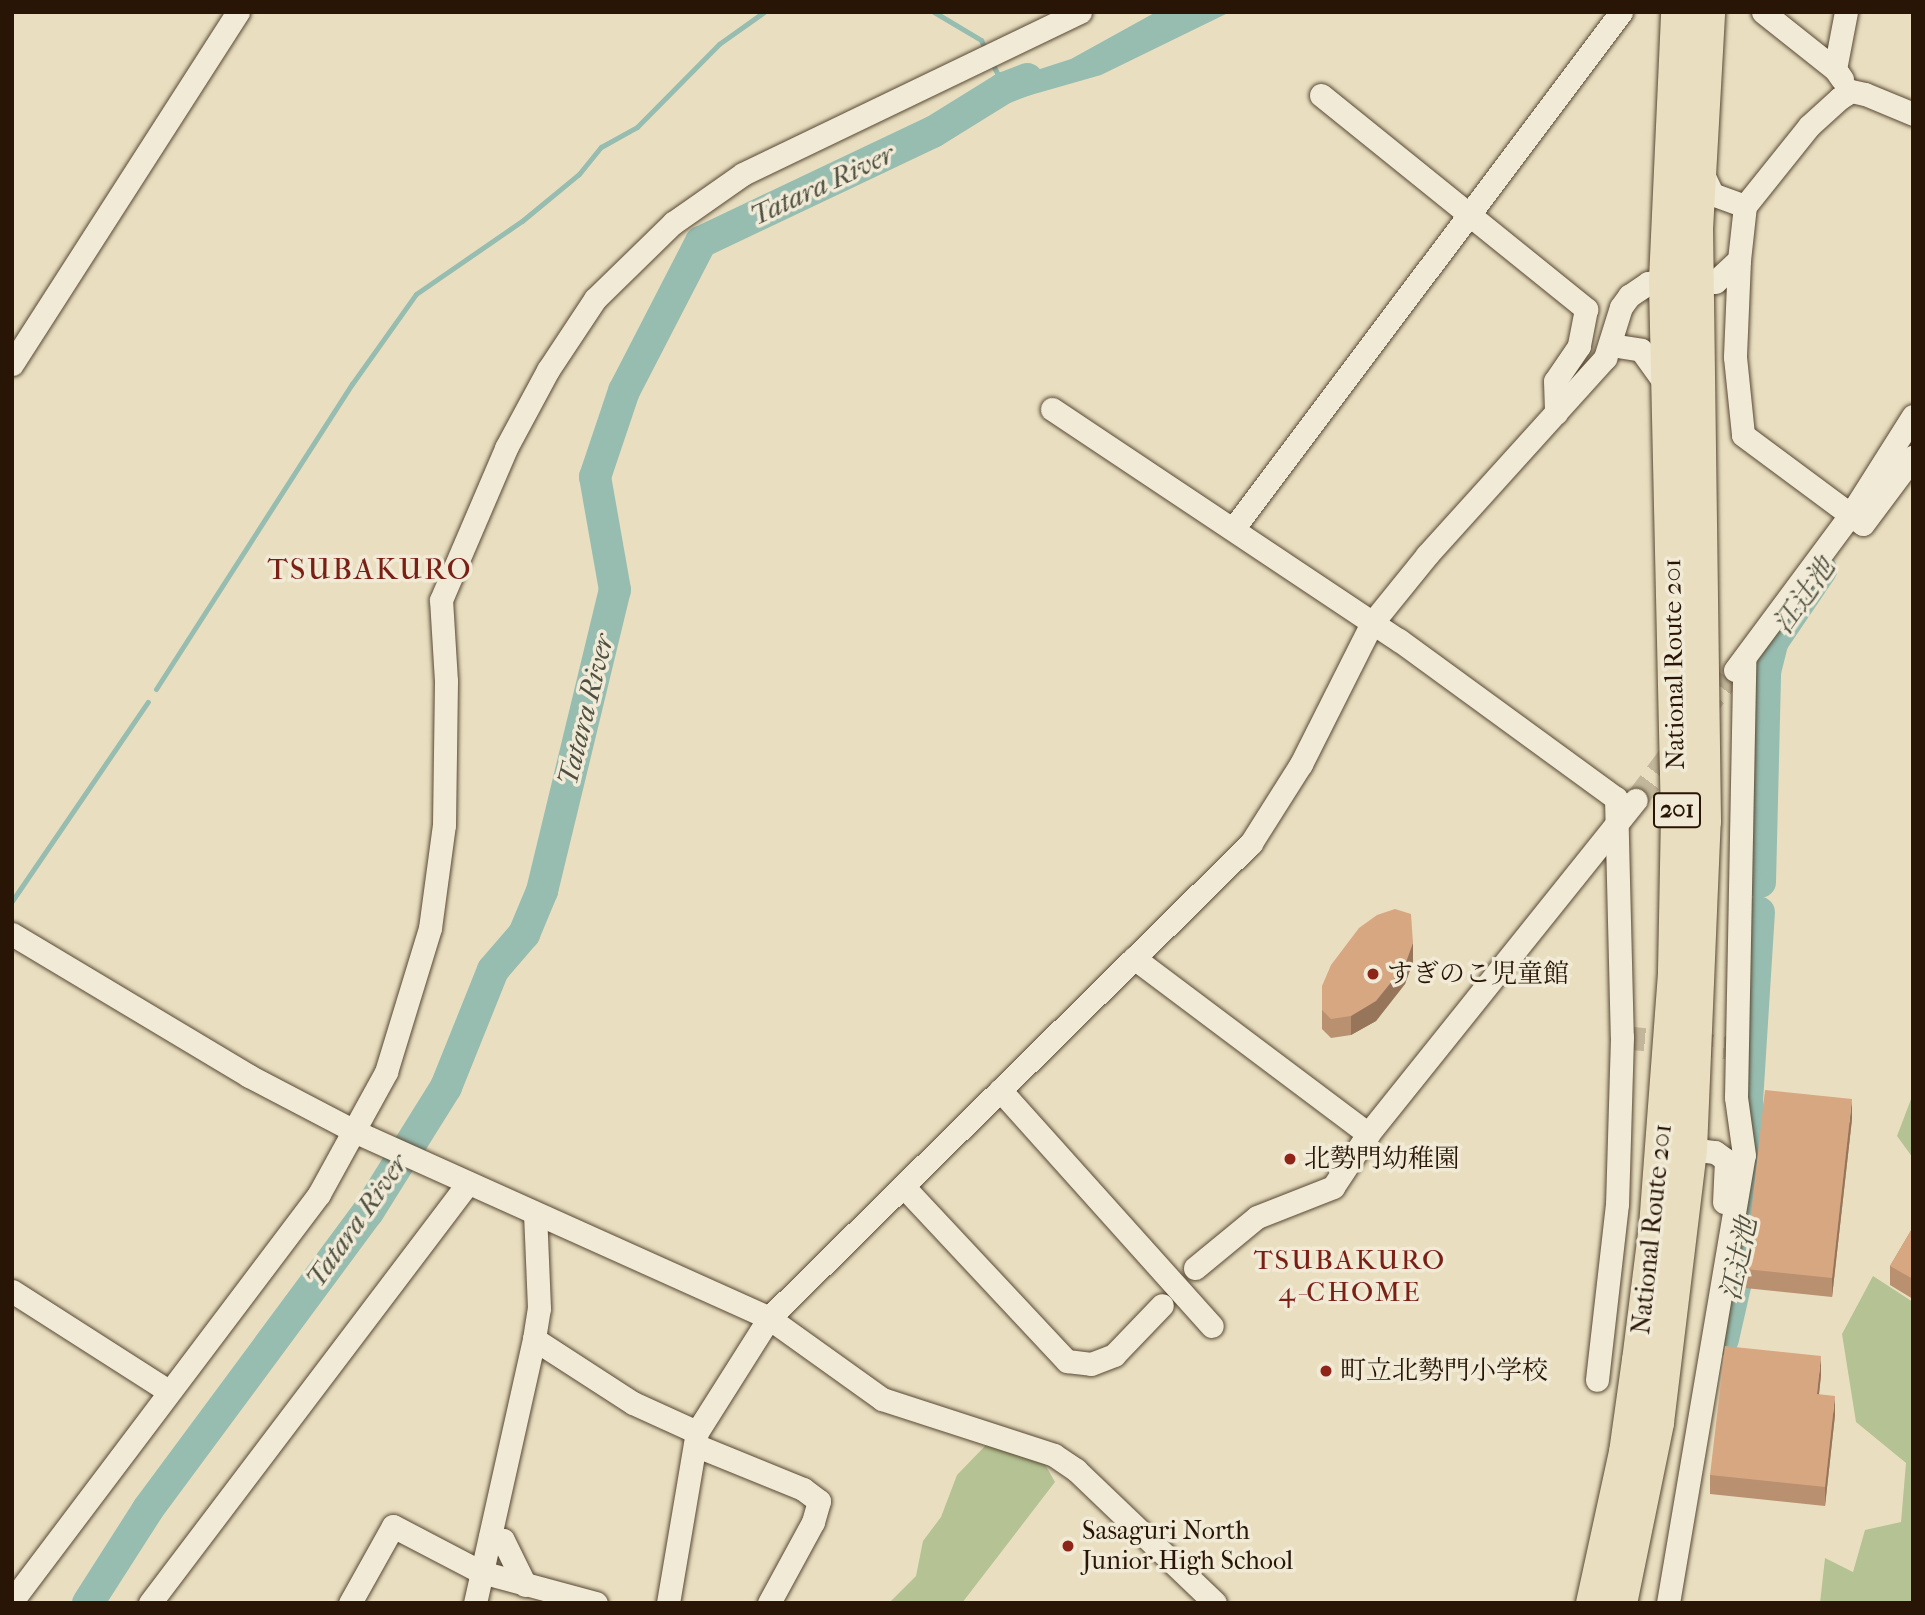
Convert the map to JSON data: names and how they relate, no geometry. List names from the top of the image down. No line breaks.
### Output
{"streets":{"highway":["National Route 201","201"]},"districts":["TSUBAKURO","TSUBAKURO 4-CHOME"],"water":["Tatara River","江辻池"],"places":["すぎのこ児童館","北勢門幼稚園","町立北勢門小学校","Sasaguri North Junior High School"]}
